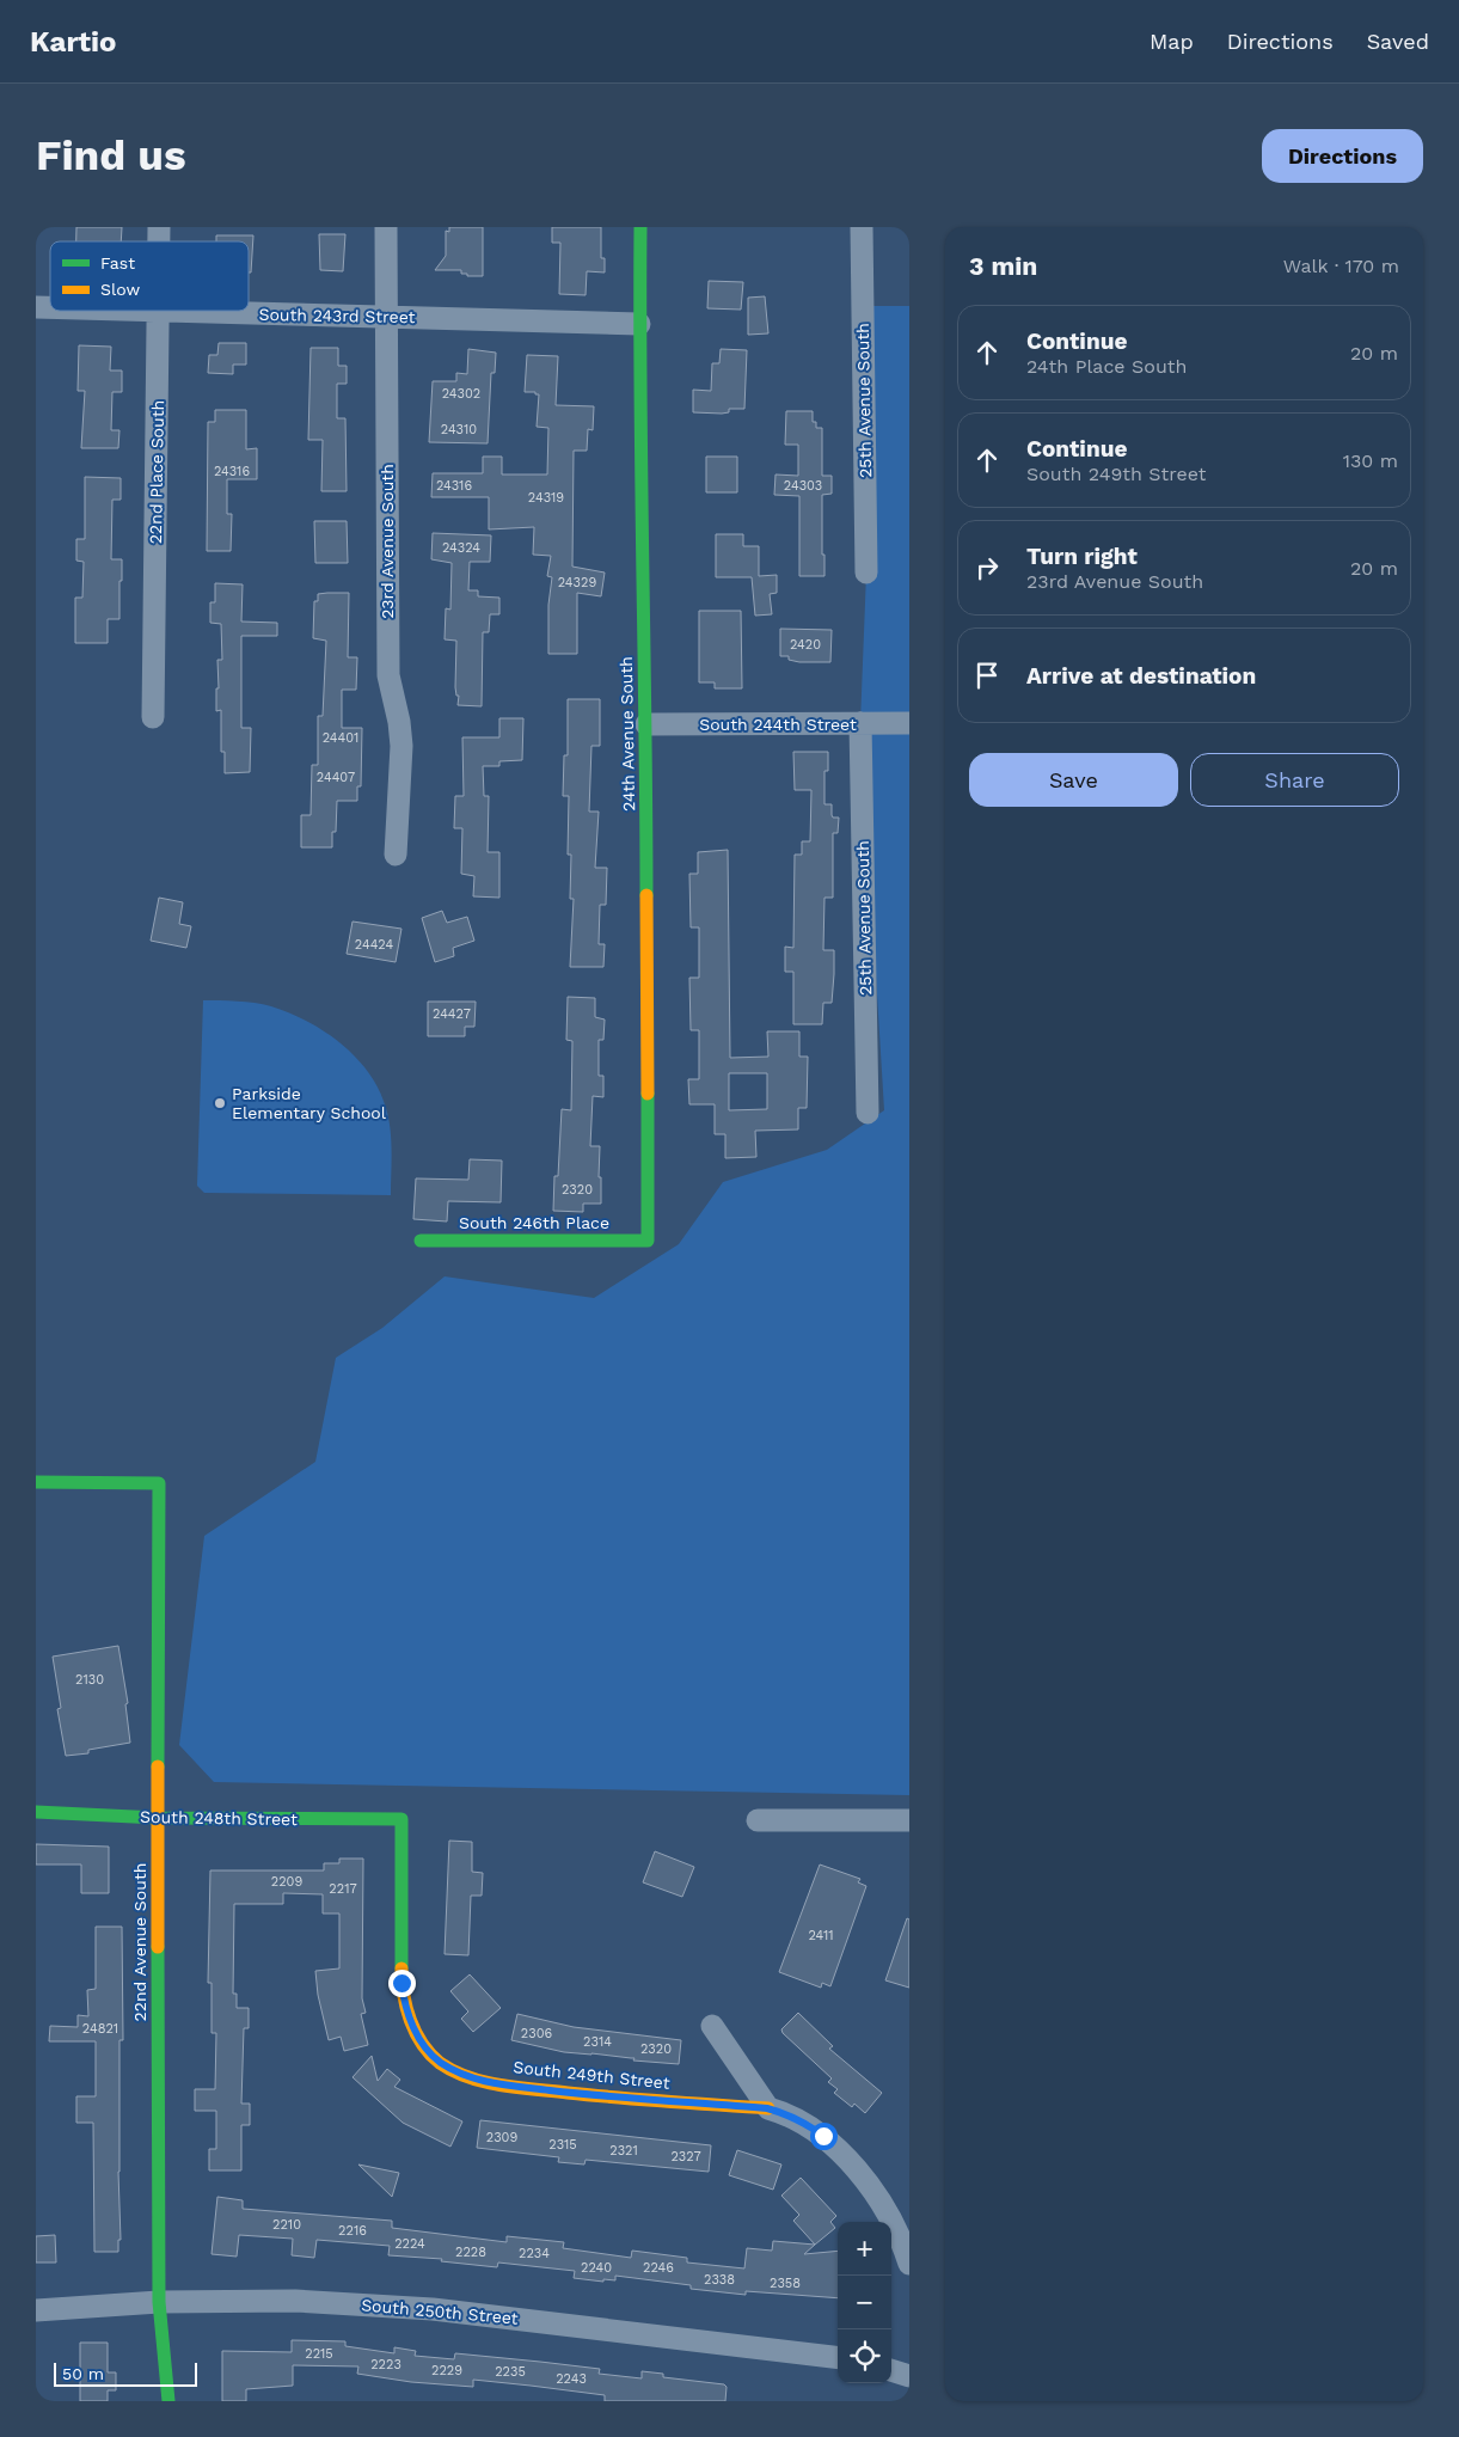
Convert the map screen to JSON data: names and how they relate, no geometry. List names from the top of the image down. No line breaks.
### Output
{"streets":{"street":["South 243rd Street","25th Avenue South","22nd Place South","23rd Avenue South","South 244th Street","24th Avenue South","South 246th Place","South 248th Street","22nd Avenue South","South 249th Street","South 250th Street"]},"crossings":[["South 243rd Street","22nd Place South"],["South 243rd Street","23rd Avenue South"],["South 243rd Street","24th Avenue South"],["25th Avenue South","South 244th Street"],["South 244th Street","24th Avenue South"],["24th Avenue South","South 246th Place"],["South 248th Street","22nd Avenue South"],["South 248th Street","South 249th Street"],["22nd Avenue South","South 250th Street"]],"places":["Parkside Elementary School"],"house_numbers":["24302","24310","24316","24316","24303","24319","24324","24329","2420","24401","24407","24424","24427","2320","2130","2209","2217","2411","24821","2306","2314","2320","2309","2315","2321","2327","2210","2216","2224","2228","2234","2240","2246","2338","2358","2215","2223","2229","2235","2243"],"legend":["Fast","Slow"],"scale_bar":"50 m","page":{"header":"Kartio","nav":["Map","Directions","Saved"],"buttons":["Directions",["Save","Share"]],"title":"Find us","heading":["3 min","Walk · 170 m"],"list":[["Continue","24th Place South","20 m"],["Continue","South 249th Street","130 m"],["Turn right","23rd Avenue South","20 m"],"Arrive at destination"],"map_buttons":["+","−"],"scale":"50 m"}}
